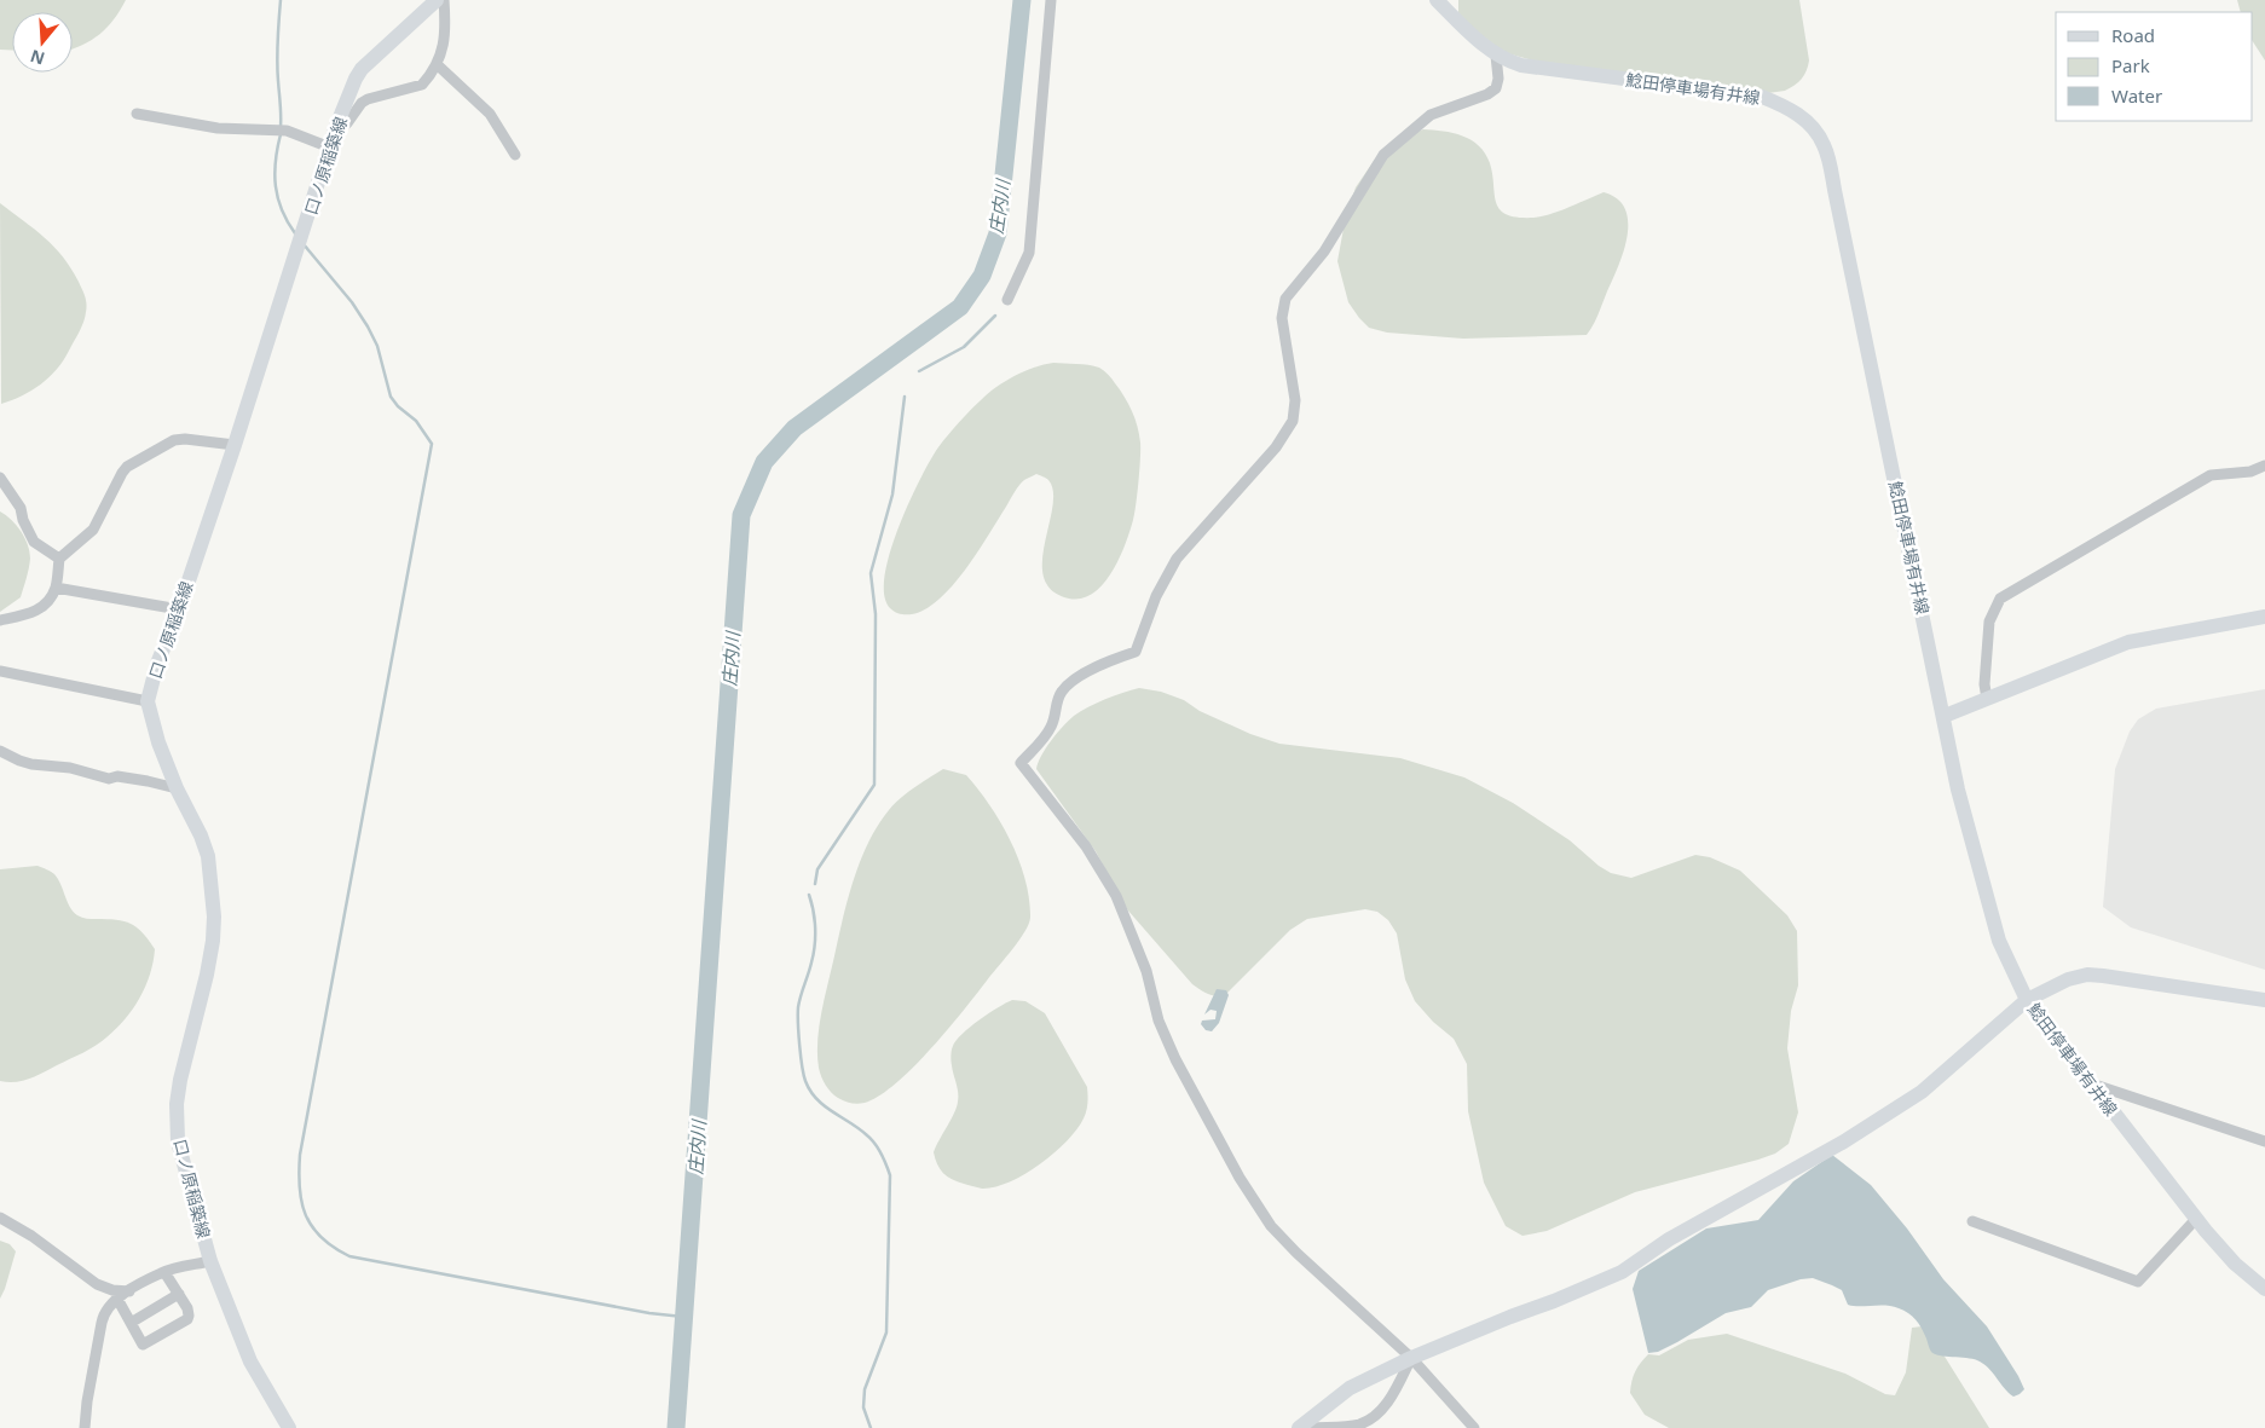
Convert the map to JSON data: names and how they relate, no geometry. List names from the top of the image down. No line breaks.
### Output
{"streets":{"main road":["鯰田停車場有井線","口ノ原稲築線"]},"water":["庄内川"],"legend":["Road","Park","Water"],"north":"bottom"}
